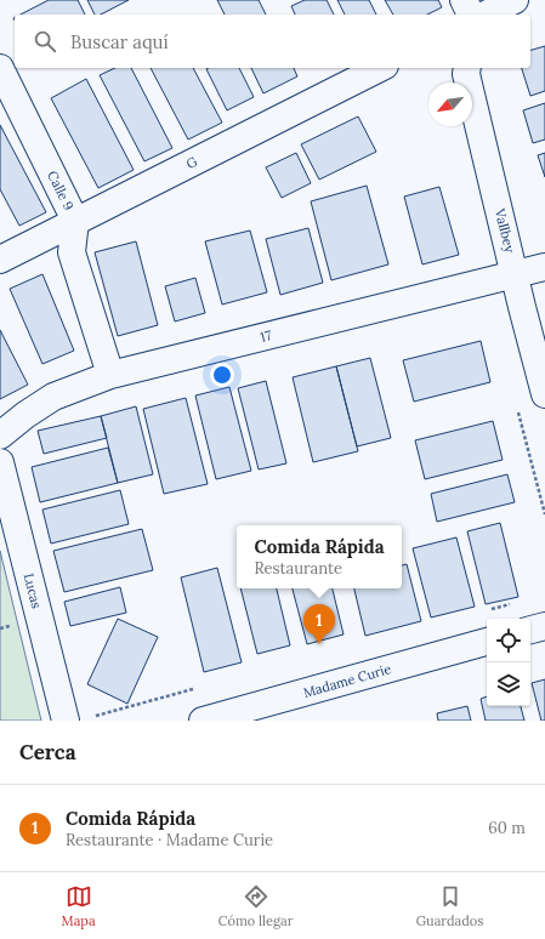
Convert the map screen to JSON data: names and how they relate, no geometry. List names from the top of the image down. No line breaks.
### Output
{"streets":{"street":["G","Calle 9","Vallbey","17","Lucas","Madame Curie"]},"crossings":[["G","Calle 9"],["Calle 9","17"],["Vallbey","17"]],"north":"bottom left","page":{"search":"Buscar aquí","popup":["Comida Rápida","Restaurante"],"pins":"1","heading":"Cerca","list":[{"mark":"1","name":"Comida Rápida","note":"Restaurante · Madame Curie","value":"60 m"}],"nav":["Mapa","Cómo llegar","Guardados"]}}
